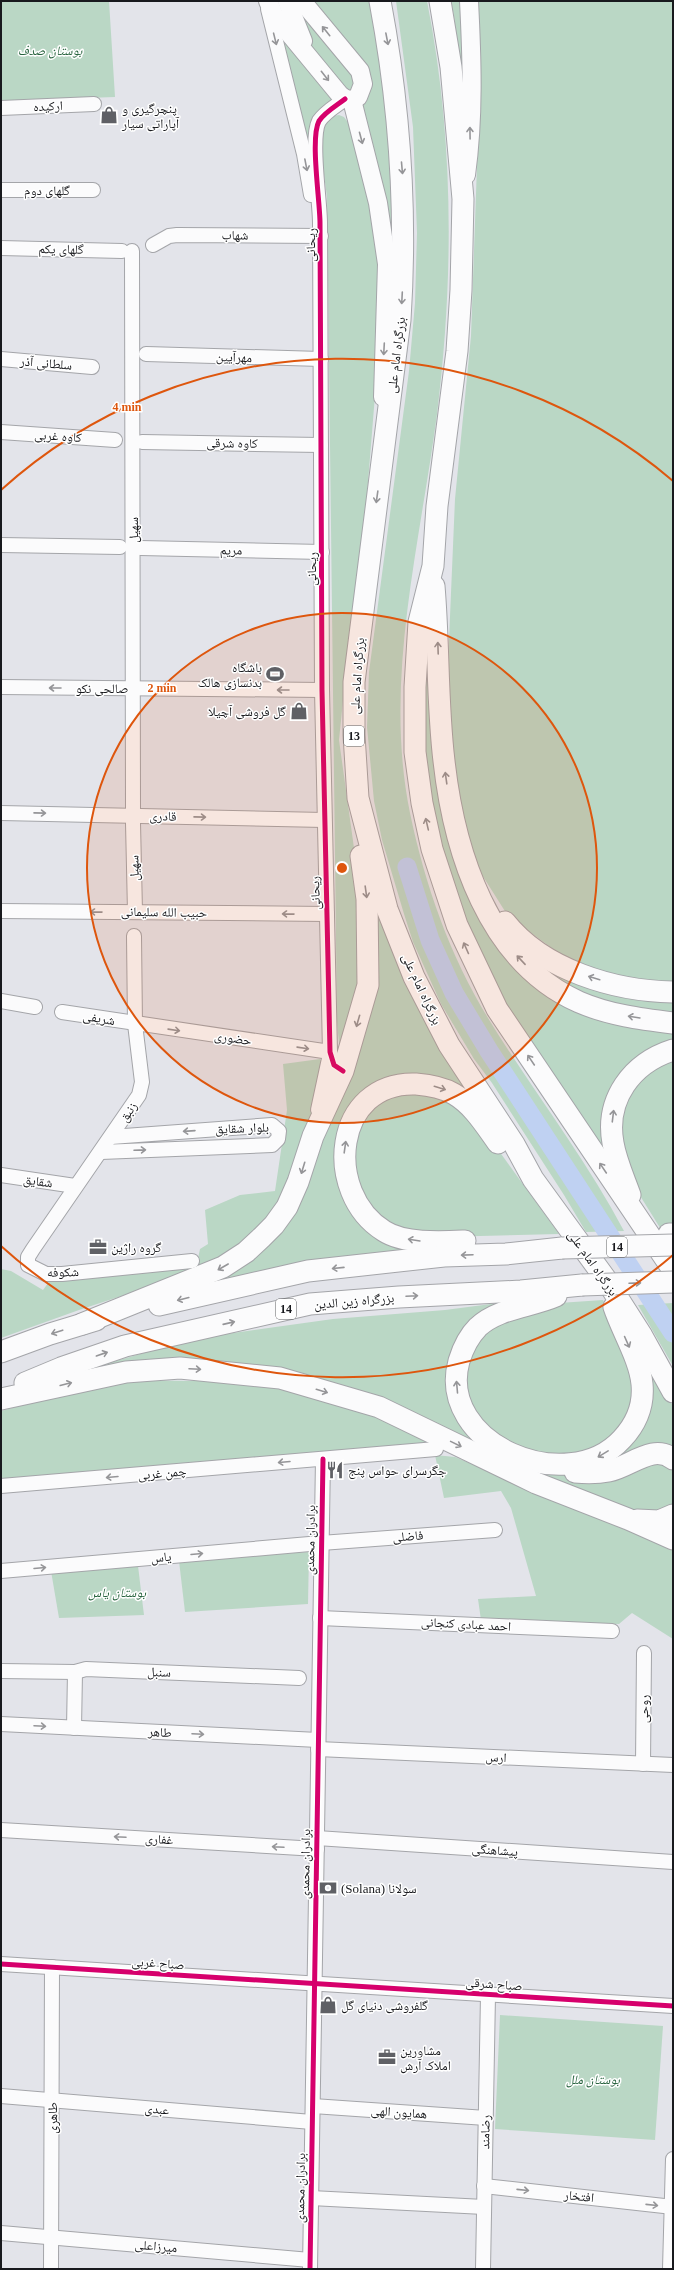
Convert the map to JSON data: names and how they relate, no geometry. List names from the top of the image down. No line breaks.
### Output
{"streets":{"highway":["بزرگراه امام علی","13","14","بزرگراه زین الدین"],"main road":["ریحانی"],"street":["ارکیده","گلهای دوم","شهاب","گلهای یکم","مهرآیین","سلطانی آذر","کاوه غربی","کاوه شرقی","سهیل","مریم","صالحی نکو","قادری","حبیب الله سلیمانی","شریفی","حضوری","زنبق","بلوار شقایق","شقایق","شکوفه","چمن غربی","فاضلی","برادران محمدی","یاس","احمد عبادی کنجانی","سنبل","روحی","طاهر","ارس","غفاری","پیشاهنگی","صباح غربی","صباح شرقی","عبدی","همایون الهی","طاهری","رضامند","افتخار","میرزاعلی"]},"crossings":[["شهاب","ریحانی"],["ریحانی","مهرآیین"],["ریحانی","کاوه شرقی"],["ریحانی","مریم"],["ریحانی","صالحی نکو"],["ریحانی","قادری"],["ریحانی","حبیب الله سلیمانی"],["ریحانی","حضوری"],["گلهای یکم","سهیل"],["سهیل","صالحی نکو"],["سهیل","حبیب الله سلیمانی"],["شریفی","حضوری"],["شریفی","زنبق"],["حضوری","زنبق"],["زنبق","بلوار شقایق"],["زنبق","شقایق"],["زنبق","شکوفه"],["شقایق","شکوفه"],["چمن غربی","برادران محمدی"],["فاضلی","برادران محمدی"],["فاضلی","یاس"],["برادران محمدی","یاس"],["برادران محمدی","احمد عبادی کنجانی"],["برادران محمدی","طاهر"],["برادران محمدی","ارس"],["برادران محمدی","غفاری"],["برادران محمدی","پیشاهنگی"],["برادران محمدی","صباح غربی"],["برادران محمدی","صباح شرقی"],["برادران محمدی","عبدی"],["برادران محمدی","همایون الهی"],["برادران محمدی","میرزاعلی"],["روحی","ارس"],["طاهر","ارس"],["غفاری","پیشاهنگی"],["صباح غربی","صباح شرقی"],["صباح غربی","طاهری"],["صباح شرقی","رضامند"],["عبدی","طاهری"],["همایون الهی","رضامند"],["طاهری","میرزاعلی"],["رضامند","افتخار"]],"one_way":["صالحی نکو","قادری","حبیب الله سلیمانی","حضوری","چمن غربی","یاس","طاهر","غفاری","افتخار"],"parks":["بوستان صدف","بوستان یاس","بوستان ملل"],"places":{"shop":["پنچرگیری و آپاراتی سیار","گل فروشی آچیلا","گلفروشی دنیای گل"],"sports":["باشگاه بدنسازی هالک"],"office":["گروه راژین","مشاورین املاک آرش"],"restaurant":["جگرسرای حواس پنج"],"bank":["(Solana) سولانا"]},"rings":["4 min","2 min"]}
